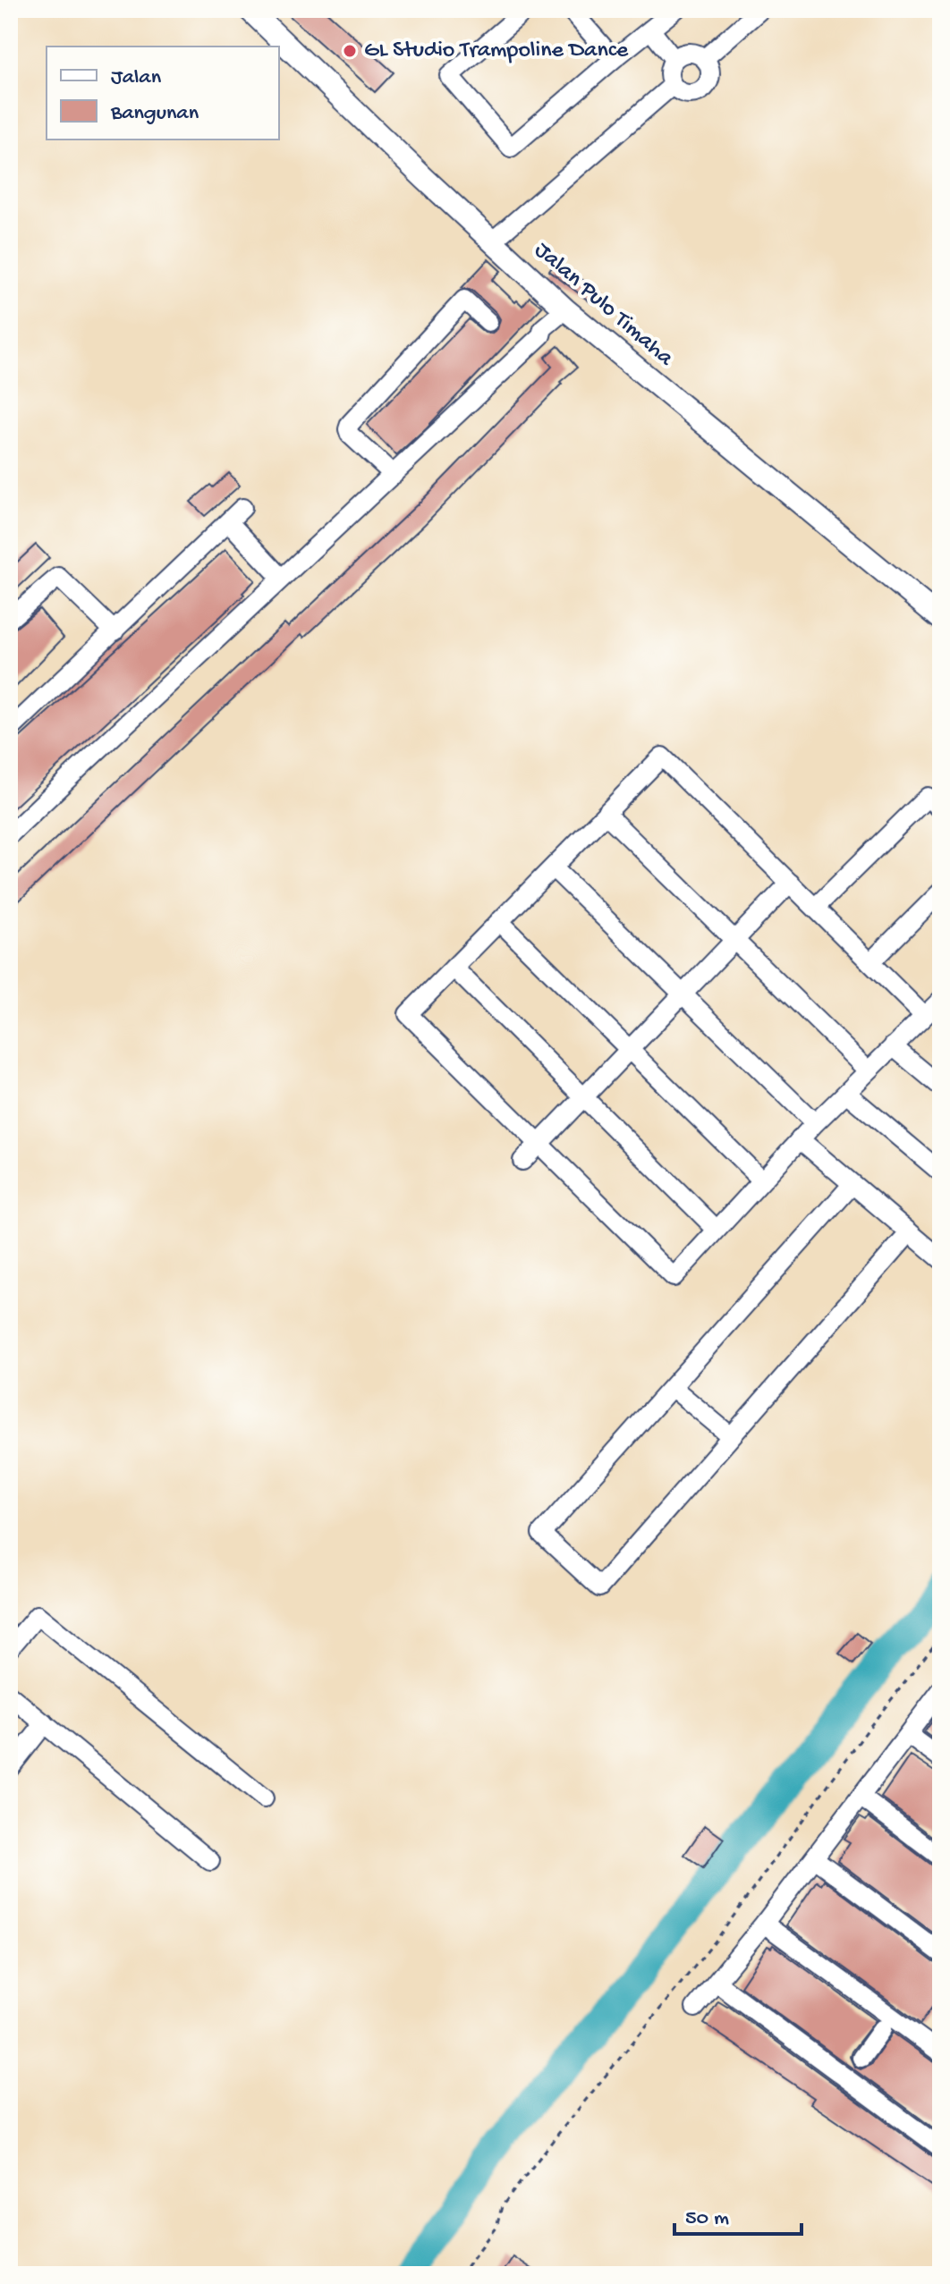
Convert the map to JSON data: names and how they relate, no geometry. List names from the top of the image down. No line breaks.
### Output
{"streets":{"street":["Jalan Pulo Timaha"]},"places":["GL Studio Trampoline Dance"],"legend":["Jalan","Bangunan"],"scale_bar":"50 m"}
